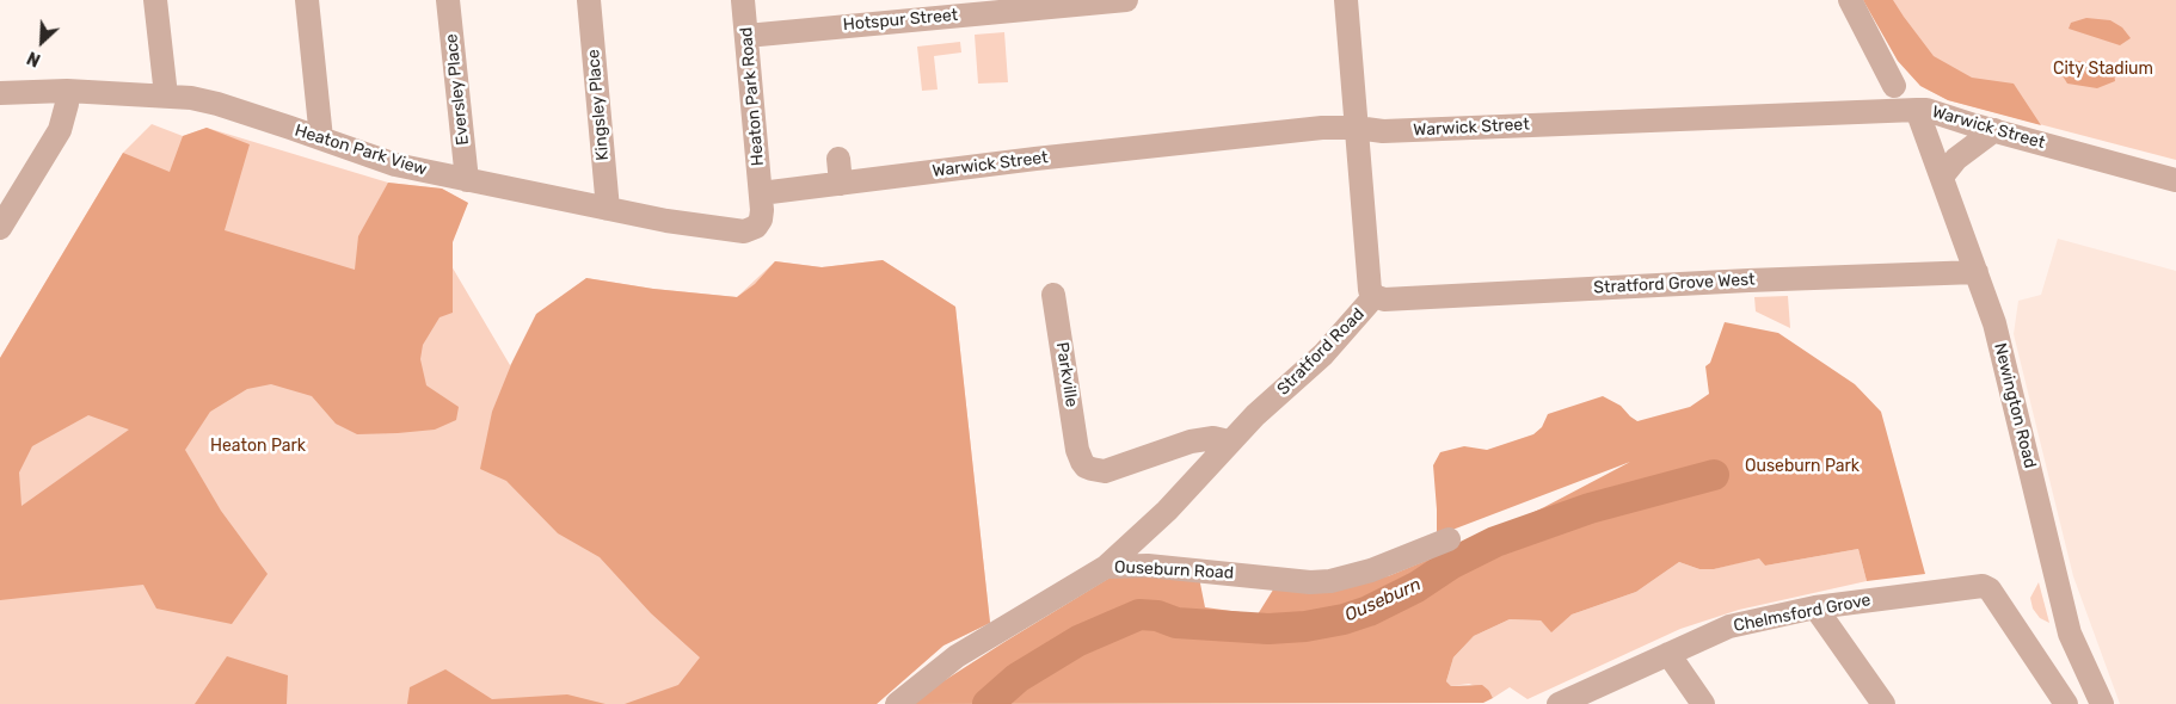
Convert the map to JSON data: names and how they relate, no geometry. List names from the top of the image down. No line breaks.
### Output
{"streets":{"street":["Hotspur Street","Eversley Place","Heaton Park Road","Kingsley Place","Warwick Street","Heaton Park View","Stratford Grove West","Stratford Road","Parkville","Newington Road","Ouseburn Road","Chelmsford Grove"]},"crossings":[["Hotspur Street","Heaton Park Road"],["Eversley Place","Heaton Park View"],["Heaton Park Road","Warwick Street"],["Heaton Park Road","Heaton Park View"],["Kingsley Place","Heaton Park View"],["Warwick Street","Heaton Park View"],["Warwick Street","Stratford Road"],["Warwick Street","Newington Road"],["Stratford Grove West","Stratford Road"],["Stratford Grove West","Newington Road"],["Stratford Road","Parkville"],["Stratford Road","Ouseburn Road"]],"water":["Ouseburn"],"parks":["City Stadium","Heaton Park","Ouseburn Park"],"north":"bottom left"}
